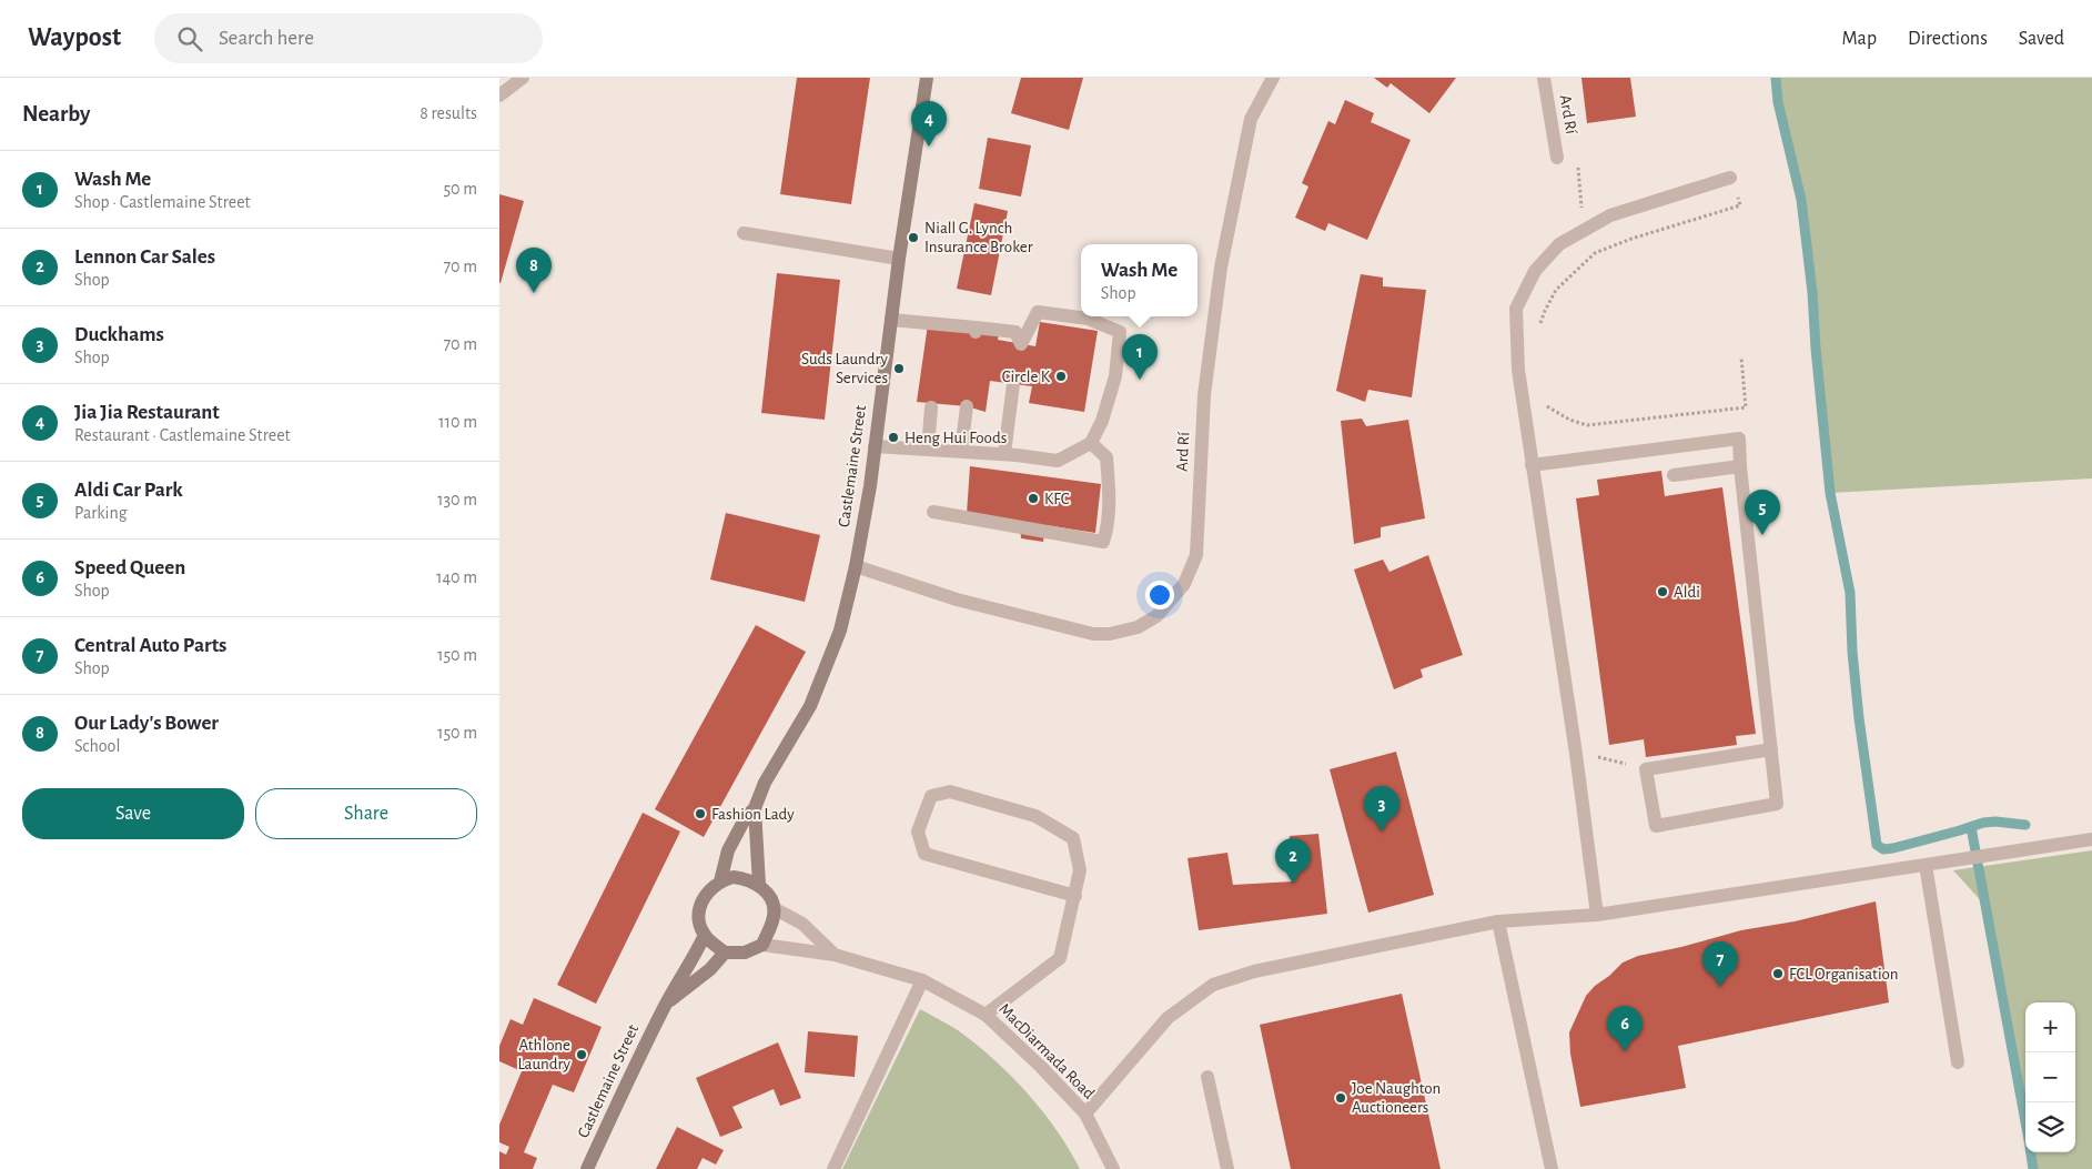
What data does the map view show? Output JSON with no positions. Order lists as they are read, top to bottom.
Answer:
{
  "streets": {
    "main road": ["Castlemaine Street"],
    "street": ["Ard Rí", "MacDiarmada Road"]
  },
  "crossings": [
    ["Ard Rí", "Castlemaine Street"],
    ["Castlemaine Street", "MacDiarmada Road"]
  ],
  "places": [
    "Niall G. Lynch Insurance Broker",
    "Suds Laundry Services",
    "Circle K",
    "Heng Hui Foods",
    "KFC",
    "Aldi",
    "Fashion Lady",
    "FCL Organisation",
    "Athlone Laundry",
    "Joe Naughton Auctioneers"
  ],
  "page": {
    "header": "Waypost",
    "search": "Search here",
    "nav": ["Map", "Directions", "Saved"],
    "heading": ["Nearby", "8 results"],
    "pins": [
      "4",
      "8",
      "1",
      "5",
      "3",
      "2",
      "7",
      "6"
    ],
    "list": [
      {
        "mark": "1",
        "name": "Wash Me",
        "note": "Shop · Castlemaine Street",
        "value": "50 m"
      },
      {
        "mark": "2",
        "name": "Lennon Car Sales",
        "note": "Shop",
        "value": "70 m"
      },
      {
        "mark": "3",
        "name": "Duckhams",
        "note": "Shop",
        "value": "70 m"
      },
      {
        "mark": "4",
        "name": "Jia Jia Restaurant",
        "note": "Restaurant · Castlemaine Street",
        "value": "110 m"
      },
      {
        "mark": "5",
        "name": "Aldi Car Park",
        "note": "Parking",
        "value": "130 m"
      },
      {
        "mark": "6",
        "name": "Speed Queen",
        "note": "Shop",
        "value": "140 m"
      },
      {
        "mark": "7",
        "name": "Central Auto Parts",
        "note": "Shop",
        "value": "150 m"
      },
      {
        "mark": "8",
        "name": "Our Lady's Bower",
        "note": "School",
        "value": "150 m"
      }
    ],
    "popup": ["Wash Me", "Shop"],
    "buttons": ["Save", "Share"],
    "map_buttons": ["+", "−"]
  }
}
